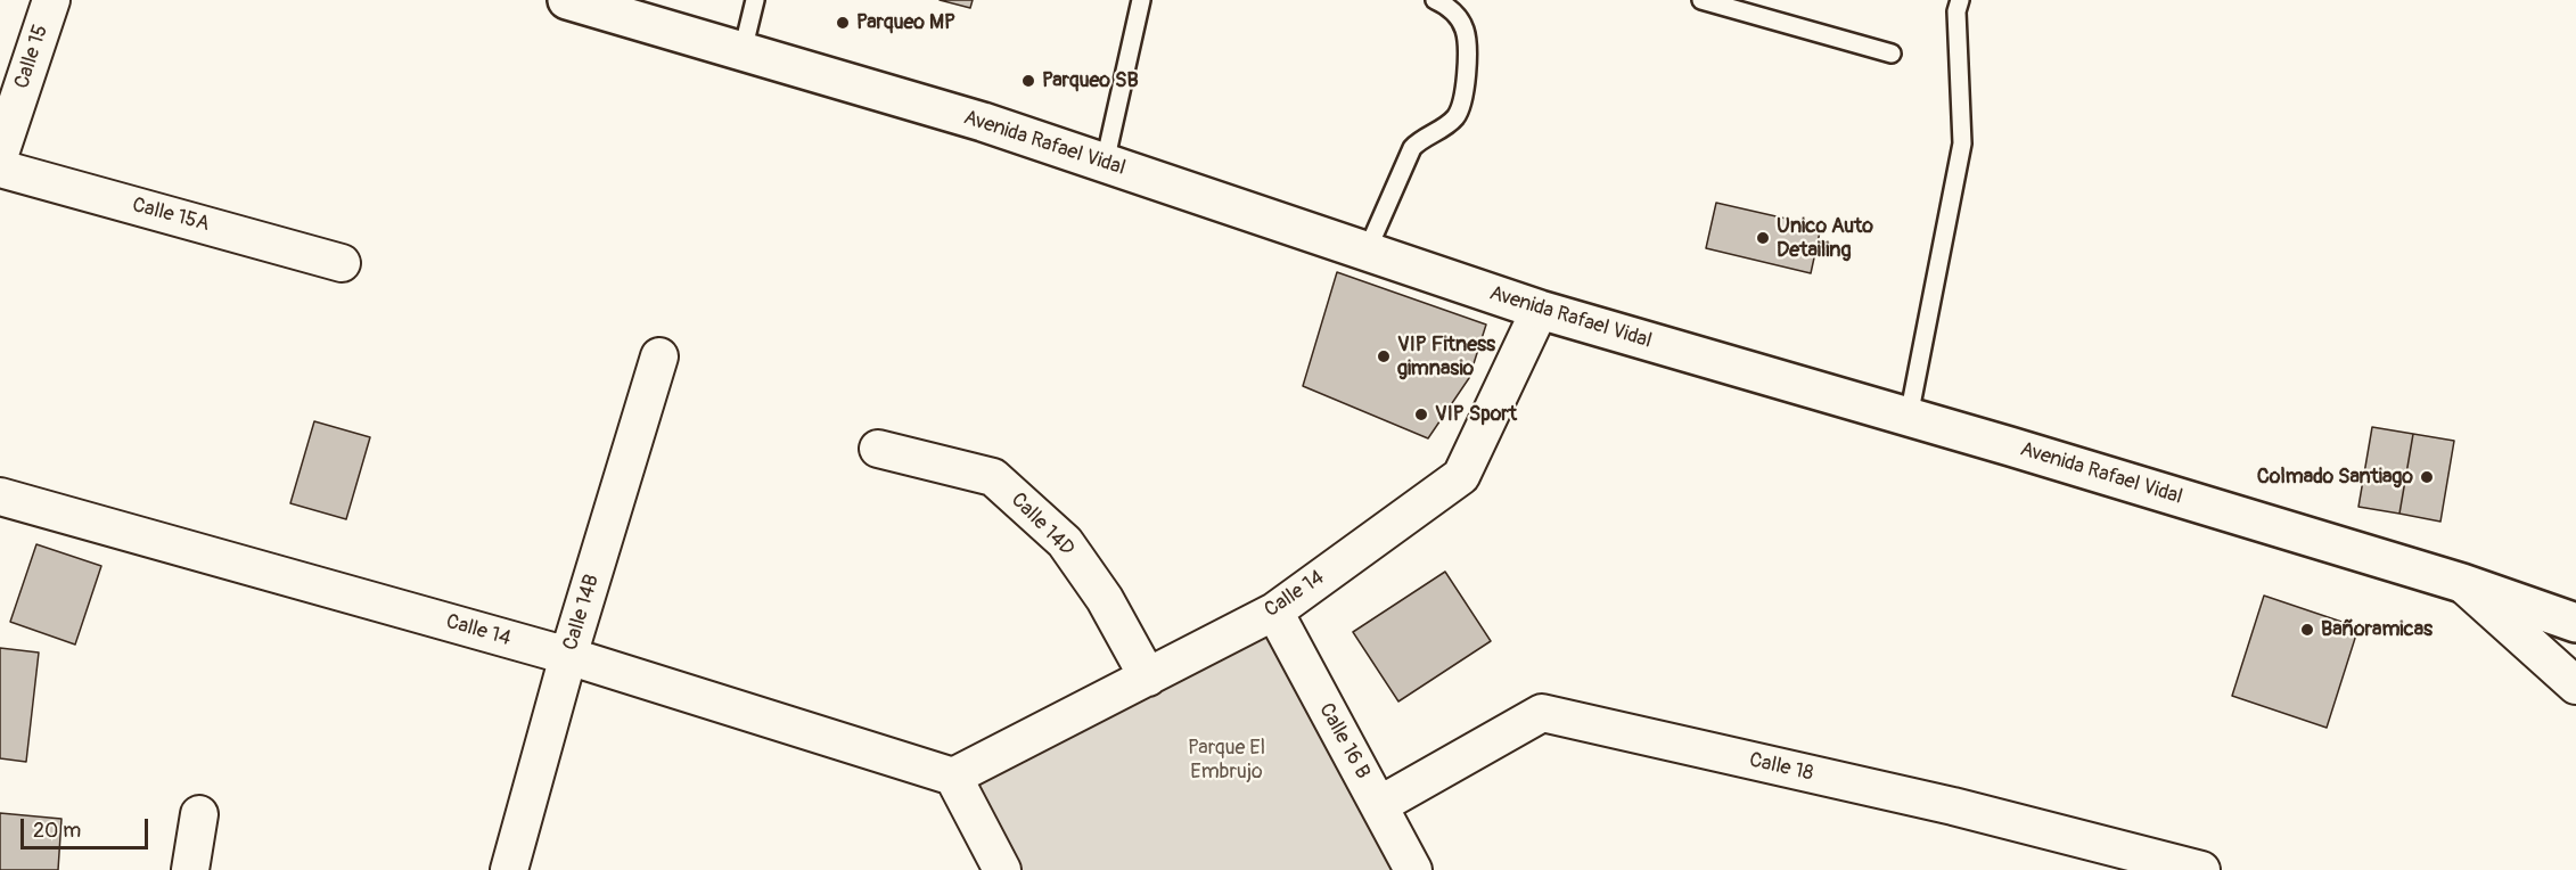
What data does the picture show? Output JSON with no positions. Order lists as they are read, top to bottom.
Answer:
{
  "streets": {
    "main road": ["Avenida Rafael Vidal"],
    "street": [
      "Calle 15",
      "Calle 15A",
      "Calle 14D",
      "Calle 14",
      "Calle 14B",
      "Calle 16 B",
      "Calle 18"
    ]
  },
  "crossings": [
    ["Avenida Rafael Vidal", "Calle 14"],
    ["Calle 14D", "Calle 14"],
    ["Calle 14", "Calle 14B"],
    ["Calle 14", "Calle 16 B"],
    ["Calle 16 B", "Calle 18"]
  ],
  "parks": ["Parque El Embrujo"],
  "places": [
    "Parqueo MP",
    "Parqueo SB",
    "Unico Auto Detailing",
    "VIP Fitness gimnasio",
    "VIP Sport",
    "Colmado Santiago",
    "Bañoramicas"
  ],
  "scale_bar": "20 m"
}
